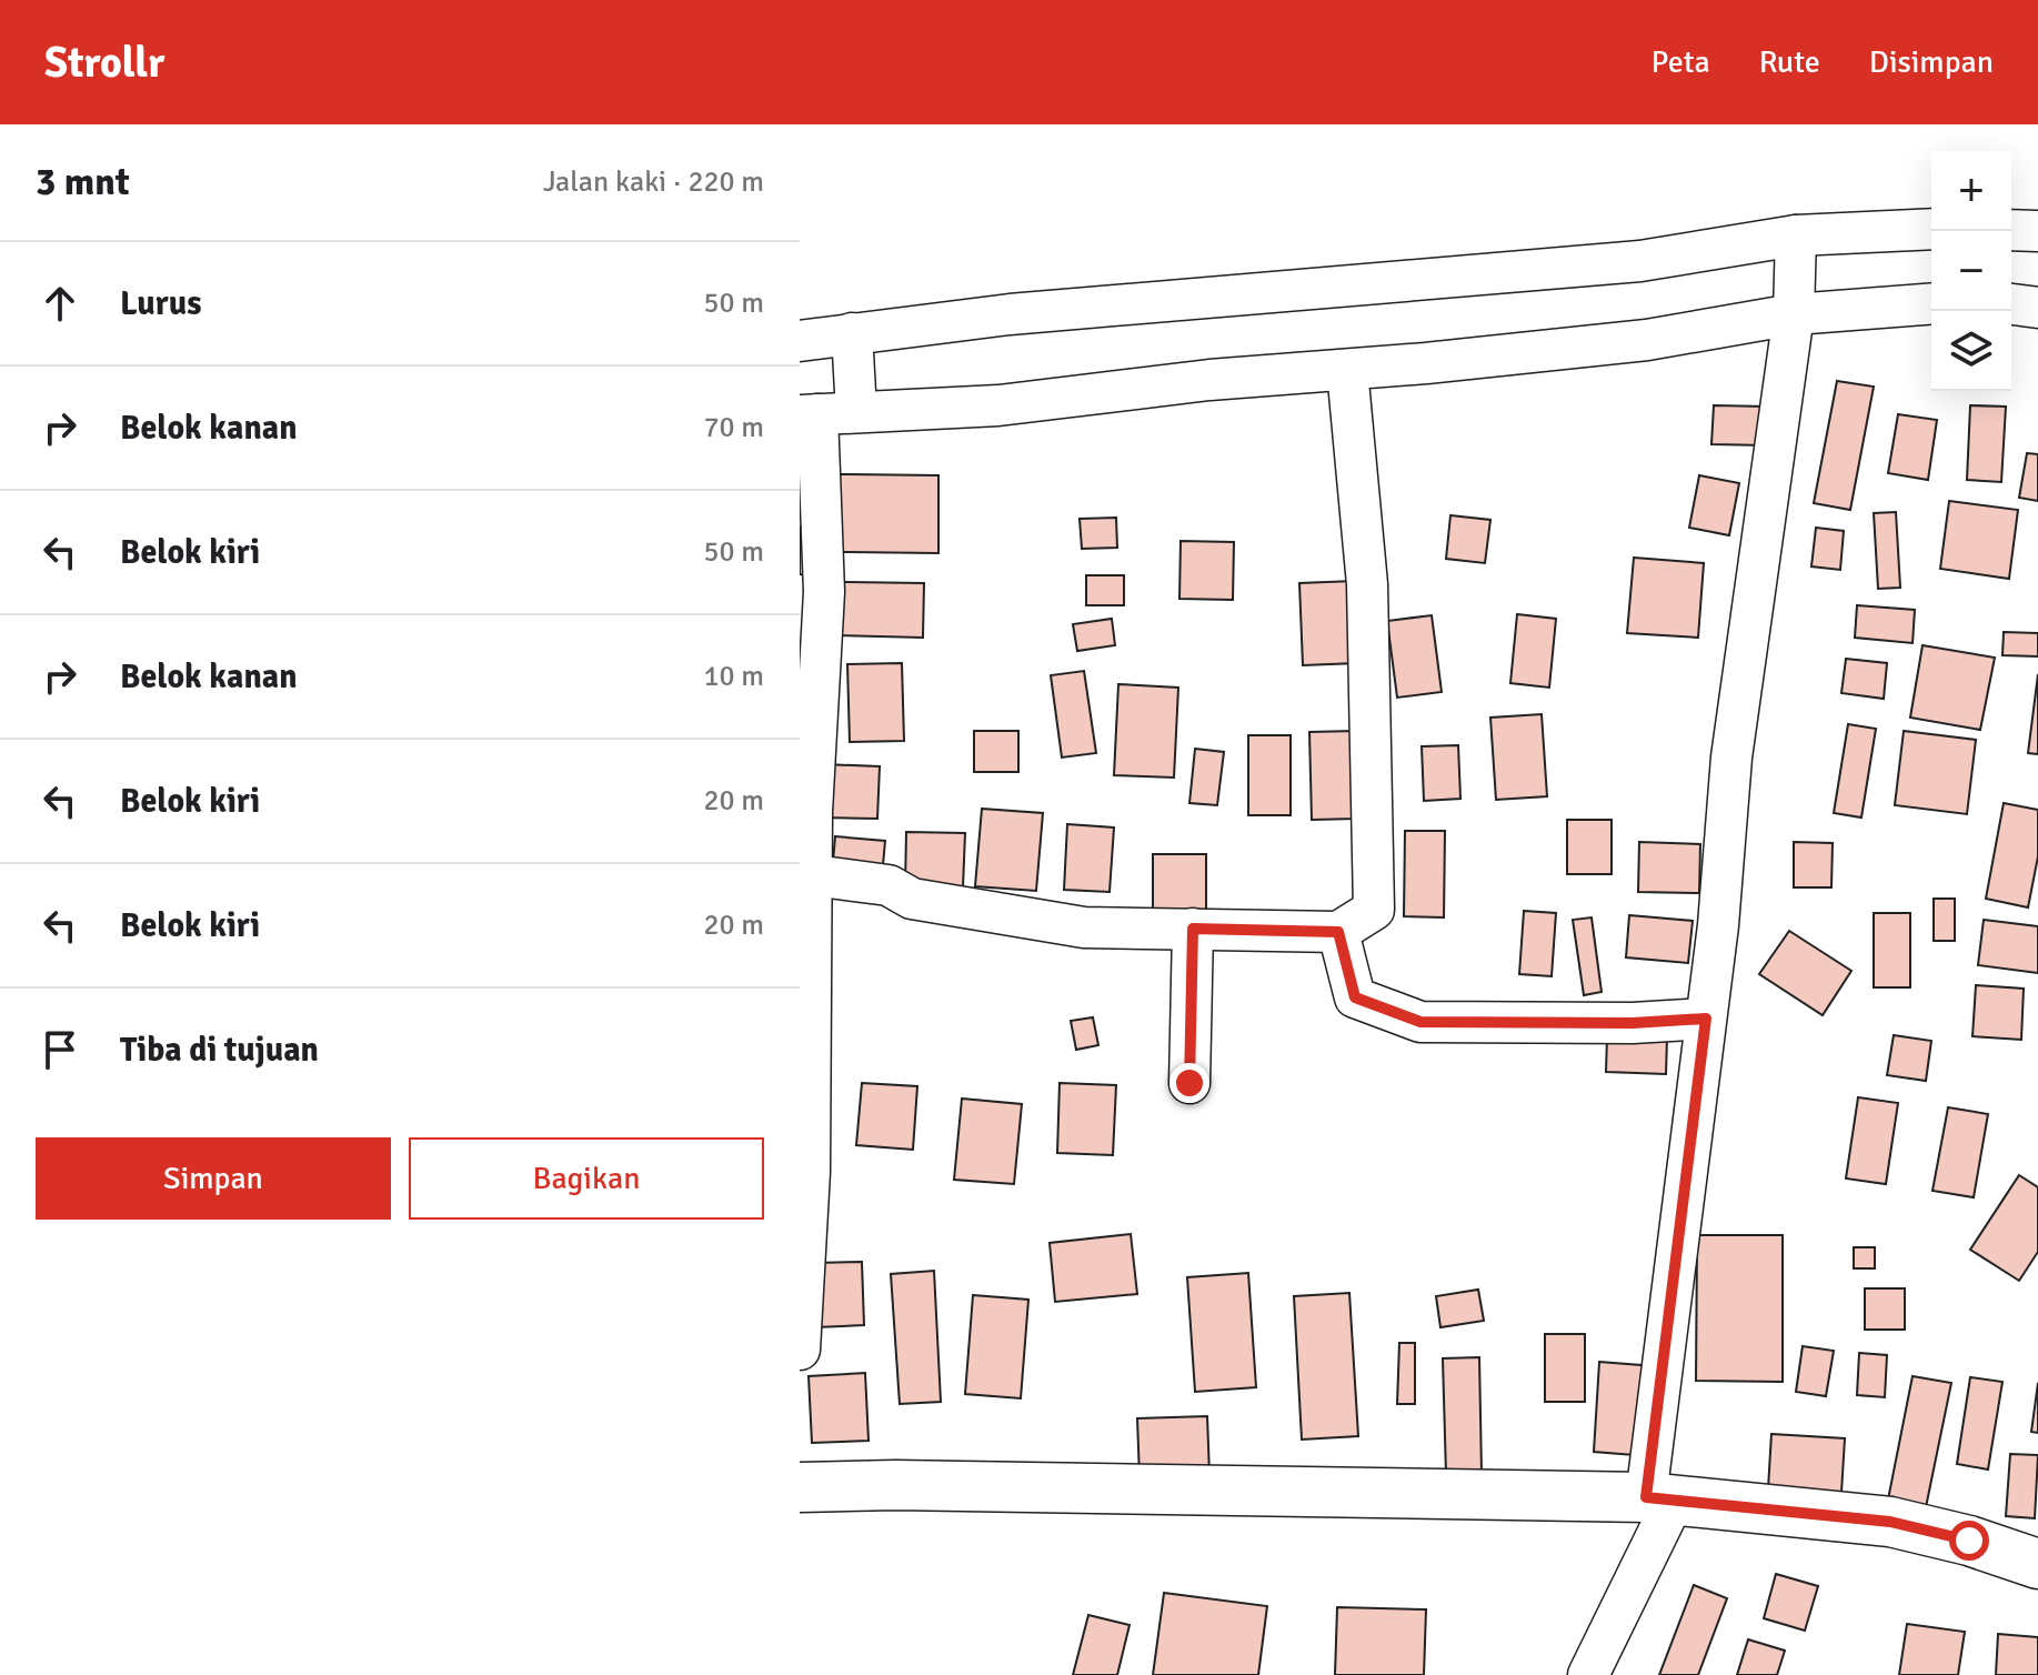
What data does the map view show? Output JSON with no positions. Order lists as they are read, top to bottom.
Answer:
{
  "page": {
    "header": "Strollr",
    "nav": ["Peta", "Rute", "Disimpan"],
    "heading": ["3 mnt", "Jalan kaki · 220 m"],
    "map_buttons": ["+", "−"],
    "list": [
      ["Lurus", "50 m"],
      ["Belok kanan", "70 m"],
      ["Belok kiri", "50 m"],
      ["Belok kanan", "10 m"],
      ["Belok kiri", "20 m"],
      ["Belok kiri", "20 m"],
      "Tiba di tujuan"
    ],
    "buttons": ["Simpan", "Bagikan"]
  }
}
